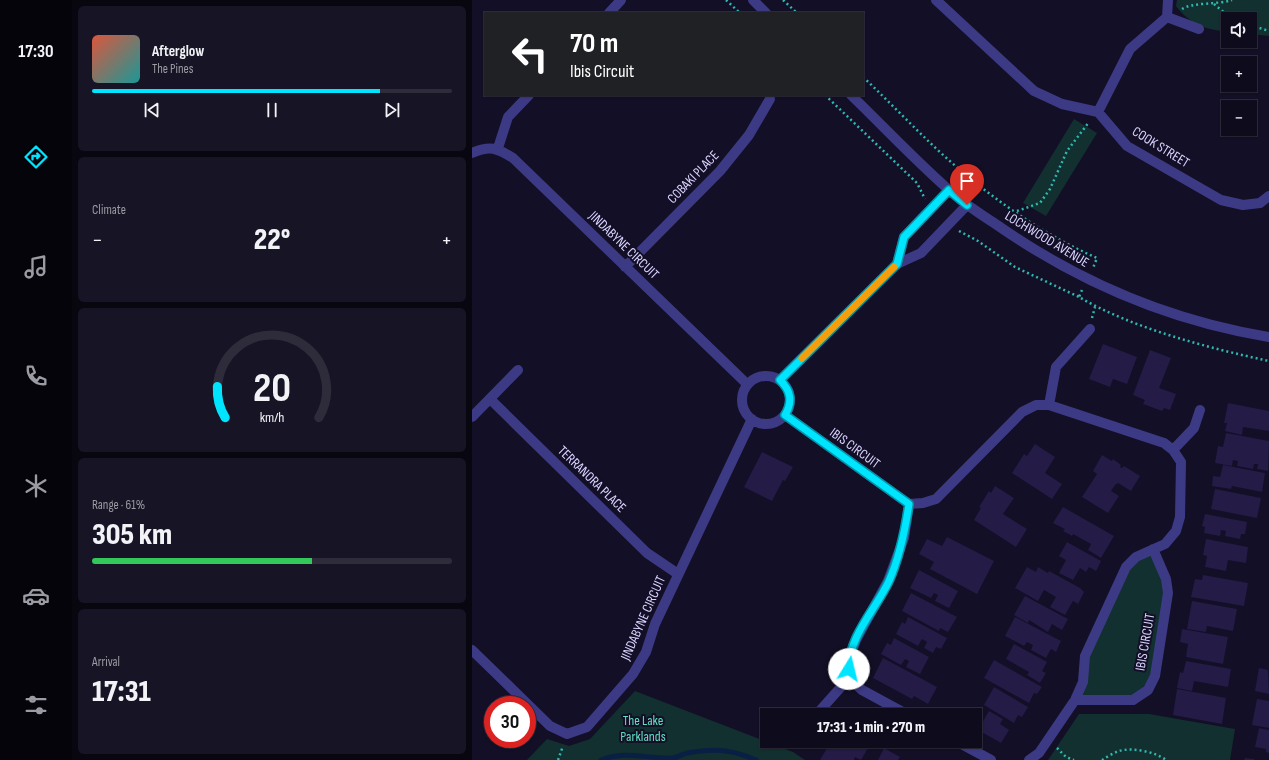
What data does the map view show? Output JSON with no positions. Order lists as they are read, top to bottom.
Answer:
{
  "streets": {
    "street": [
      "COOK STREET",
      "COBAKI PLACE",
      "LOCHWOOD AVENUE",
      "JINDABYNE CIRCUIT",
      "IBIS CIRCUIT",
      "TERRANORA PLACE"
    ]
  },
  "crossings": [
    ["COBAKI PLACE", "JINDABYNE CIRCUIT"],
    ["JINDABYNE CIRCUIT", "IBIS CIRCUIT"],
    ["JINDABYNE CIRCUIT", "TERRANORA PLACE"]
  ],
  "parks": ["The Lake Parklands"],
  "page": {
    "tabs": "17:30",
    "map_buttons": ["+", "−"],
    "turn": ["70 m", "Ibis Circuit"],
    "song": ["Afterglow", "The Pines"],
    "tile": [
      "Climate",
      ["Range · 61%", "305 km"],
      ["Arrival", "17:31"]
    ],
    "heat": ["−", "22°", "+"],
    "limit": "30",
    "trip": "17:31 · 1 min · 270 m",
    "gauge": ["20", "km/h"]
  }
}
